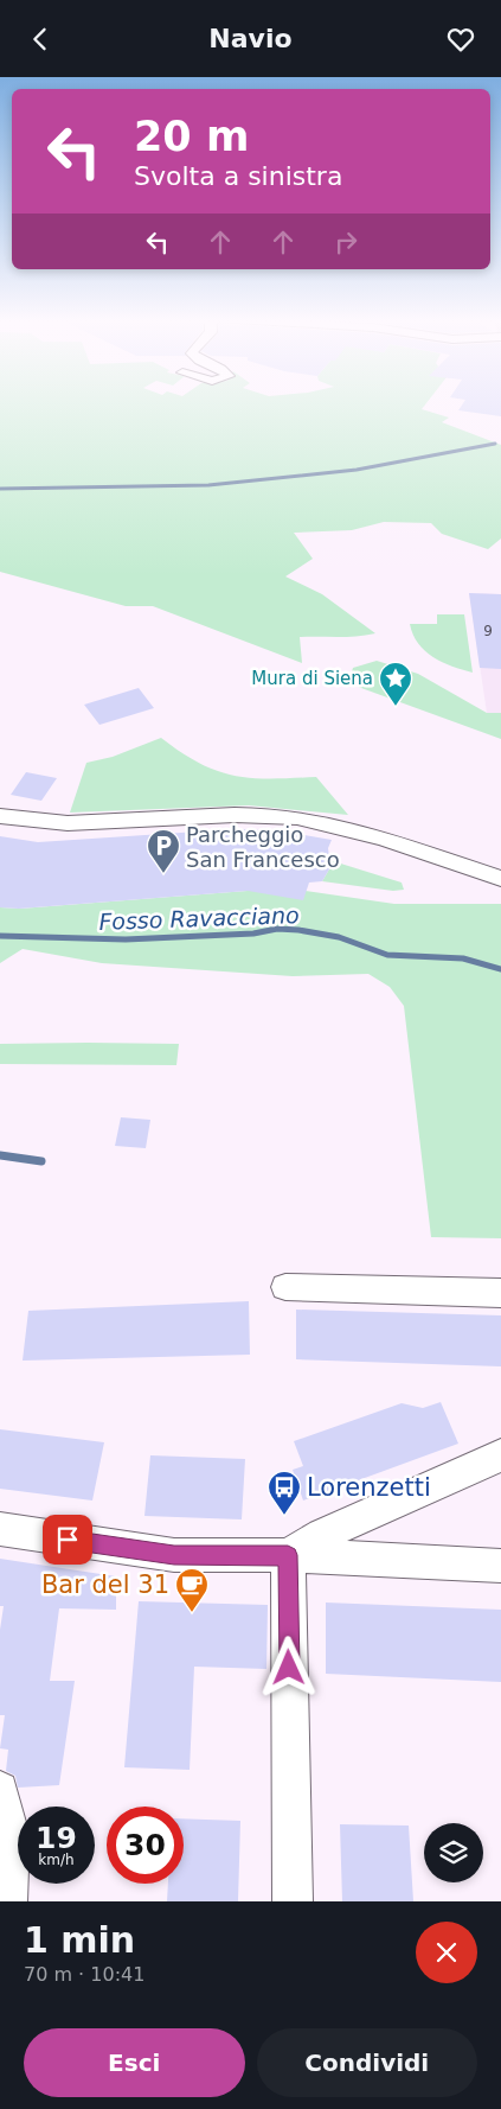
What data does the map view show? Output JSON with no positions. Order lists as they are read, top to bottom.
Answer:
{
  "water": ["Fosso Ravacciano"],
  "places": {
    "place": ["Mura di Siena"],
    "parking": ["Parcheggio San Francesco"],
    "bus stop": ["Lorenzetti"],
    "cafe": ["Bar del 31"]
  },
  "house_numbers": ["9"],
  "page": {
    "header": "Navio",
    "turn": ["20 m", "Svolta a sinistra"],
    "speed": "19 km/h",
    "limit": "30",
    "heading": ["1 min", "70 m · 10:41"],
    "buttons": ["Esci", "Condividi"]
  }
}
